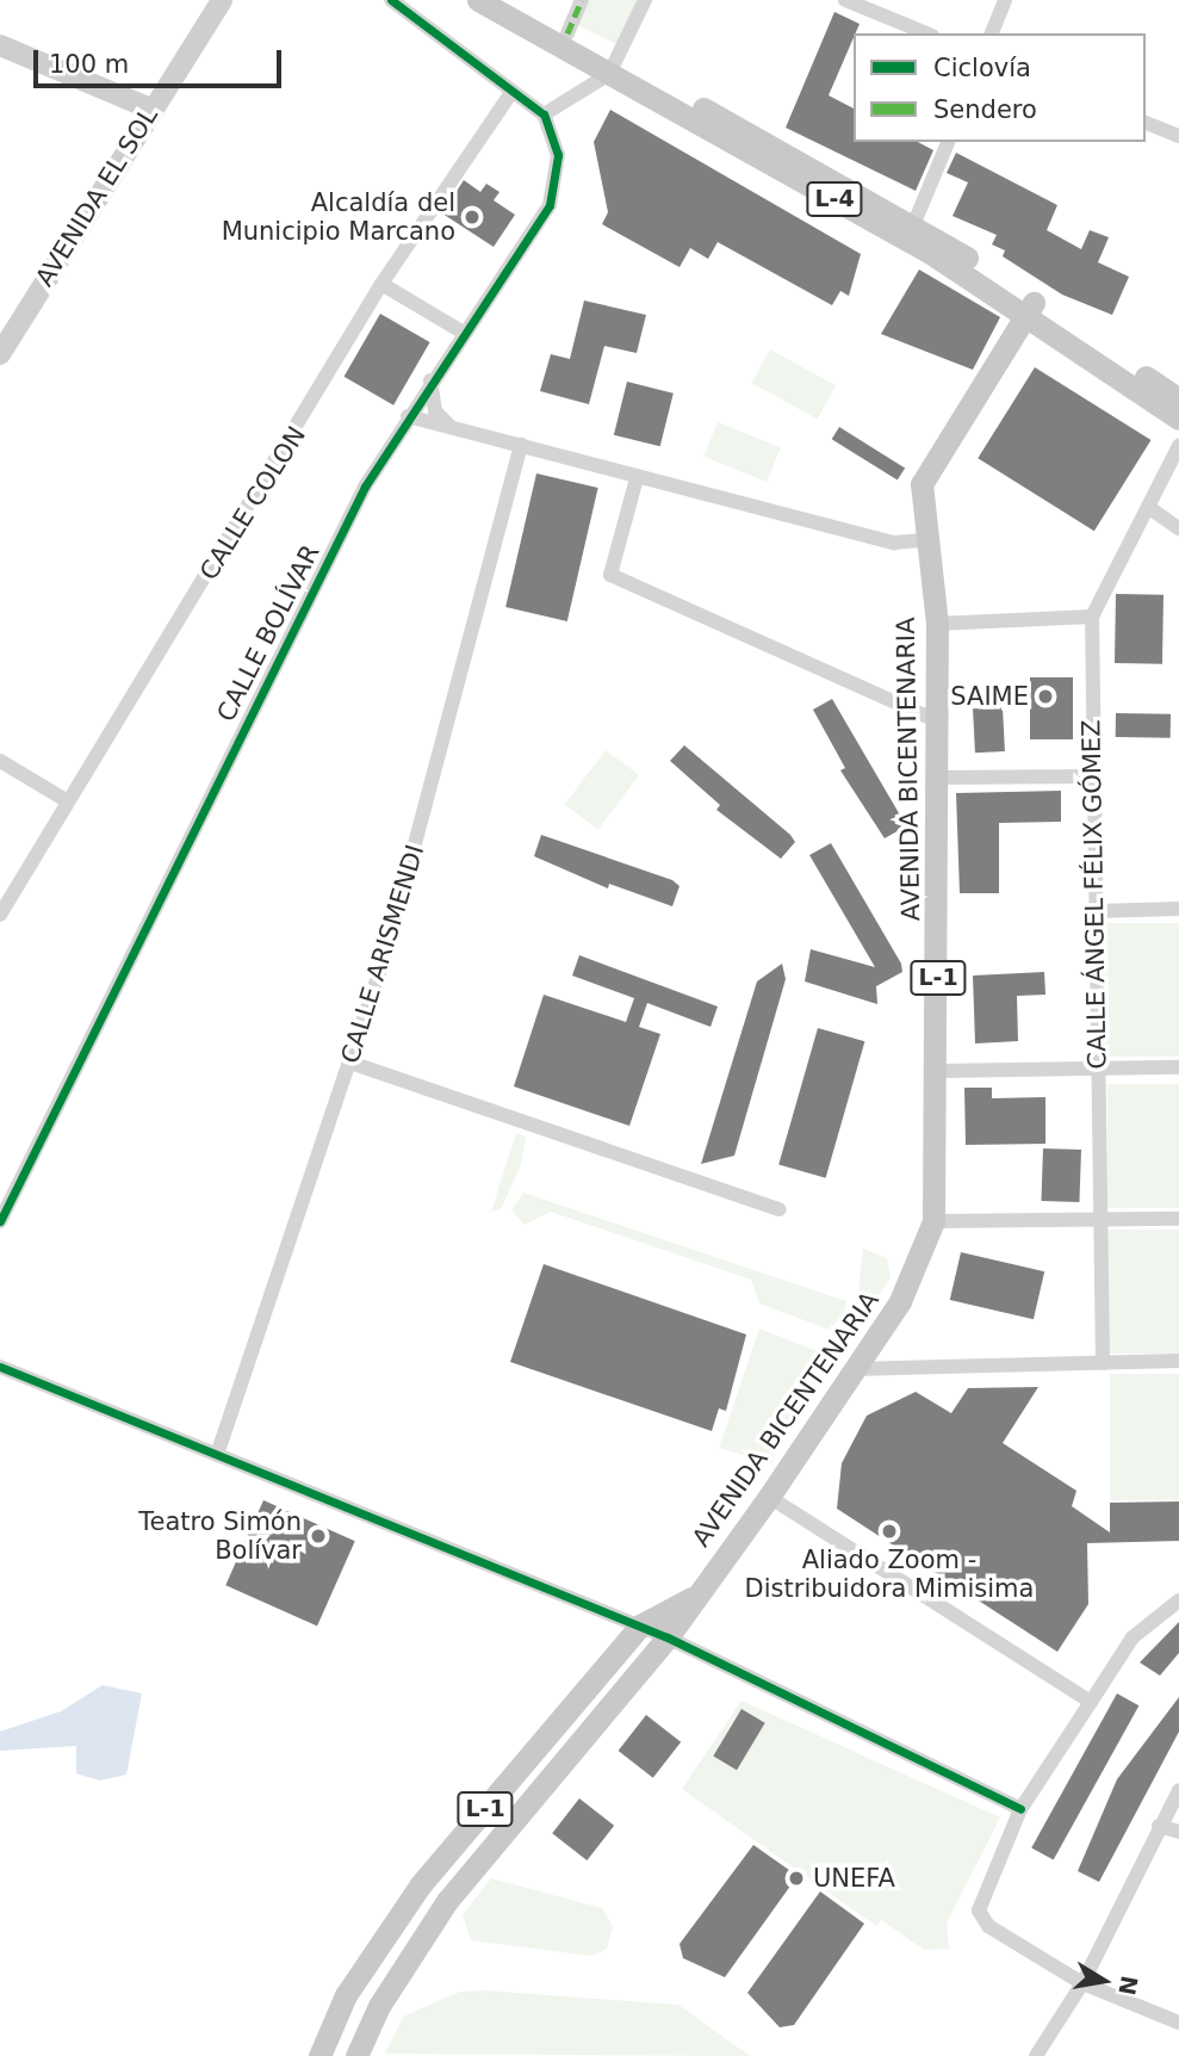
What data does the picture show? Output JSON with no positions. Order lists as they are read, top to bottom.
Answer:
{
  "streets": {
    "main road": ["L-4", "AVENIDA BICENTENARIA", "L-1"],
    "street": [
      "AVENIDA EL SOL",
      "CALLE COLON",
      "CALLE BOLÍVAR",
      "CALLE ÁNGEL FÉLIX GÓMEZ",
      "CALLE ARISMENDI"
    ]
  },
  "crossings": [
    ["L-4", "AVENIDA BICENTENARIA"]
  ],
  "places": [
    "Alcaldía del Municipio Marcano",
    "SAIME",
    "Aliado Zoom - Distribuidora Mimisima",
    "Teatro Simón Bolívar",
    "UNEFA"
  ],
  "legend": ["Ciclovía", "Sendero"],
  "scale_bar": "100 m",
  "north": "right"
}
